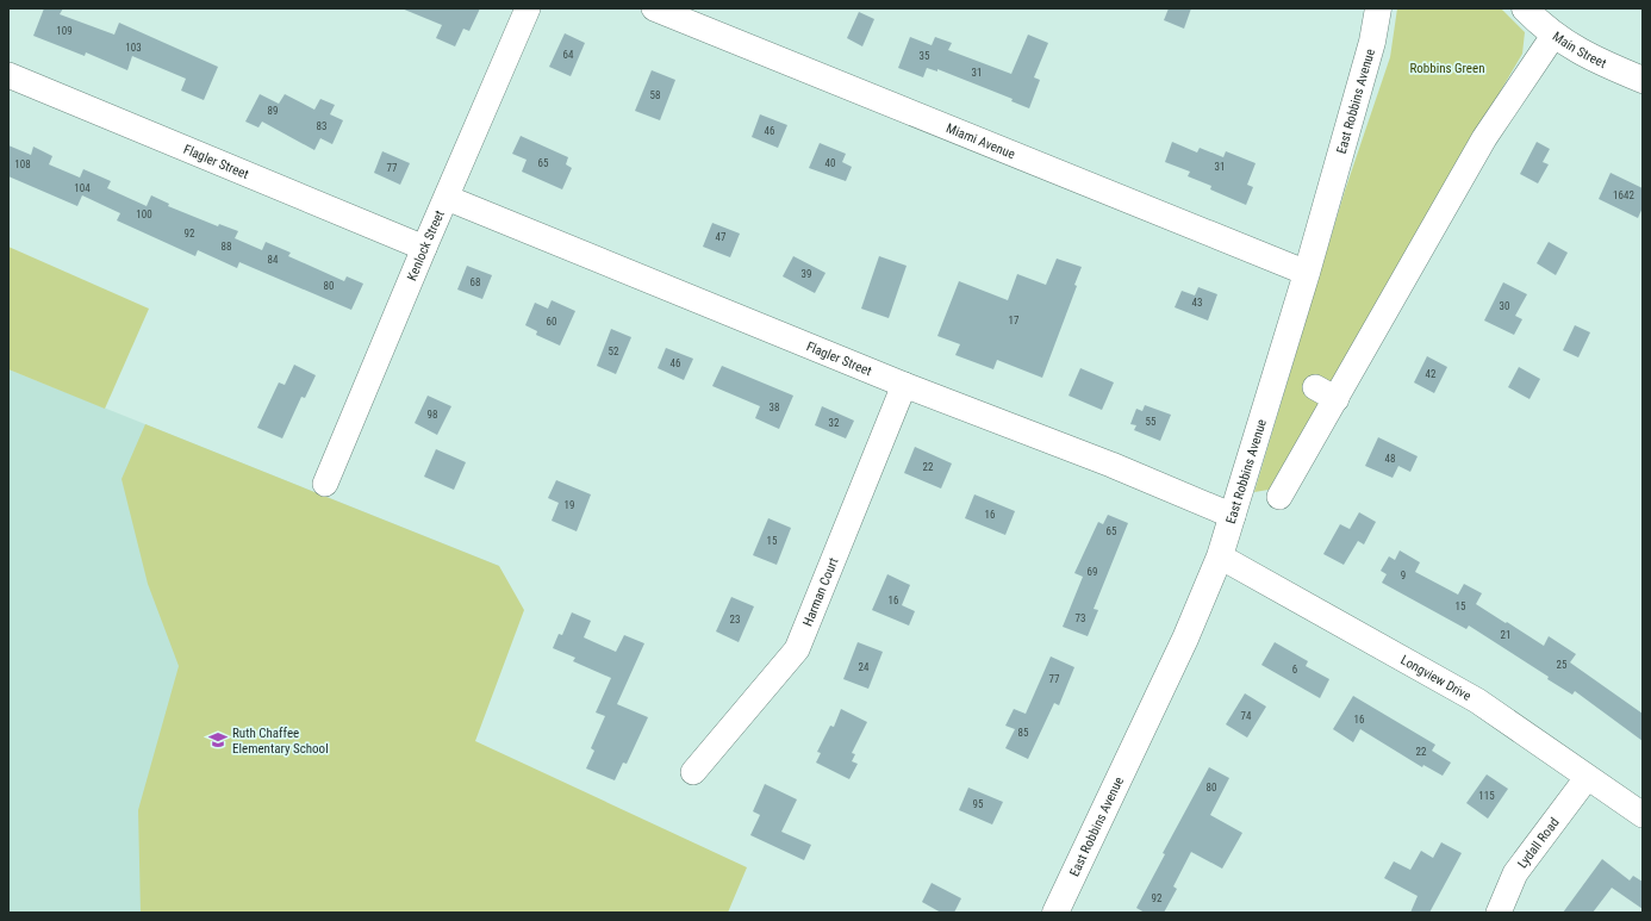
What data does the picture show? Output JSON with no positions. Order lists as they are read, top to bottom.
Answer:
{
  "streets": {
    "main road": ["Main Street", "East Robbins Avenue"],
    "street": [
      "Miami Avenue",
      "Flagler Street",
      "Kenlock Street",
      "Harman Court",
      "Longview Drive",
      "Lydall Road"
    ]
  },
  "crossings": [
    ["East Robbins Avenue", "Miami Avenue"],
    ["East Robbins Avenue", "Flagler Street"],
    ["East Robbins Avenue", "Longview Drive"],
    ["Flagler Street", "Kenlock Street"],
    ["Flagler Street", "Harman Court"],
    ["Longview Drive", "Lydall Road"]
  ],
  "parks": ["Robbins Green"],
  "places": {
    "school or university": ["Ruth Chaffee Elementary School"]
  },
  "house_numbers": [
    "109",
    "103",
    "64",
    "35",
    "31",
    "58",
    "89",
    "83",
    "46",
    "65",
    "40",
    "108",
    "31",
    "77",
    "104",
    "1642",
    "100",
    "92",
    "47",
    "88",
    "84",
    "39",
    "68",
    "80",
    "43",
    "30",
    "17",
    "60",
    "52",
    "46",
    "42",
    "38",
    "98",
    "55",
    "32",
    "48",
    "22",
    "19",
    "16",
    "65",
    "15",
    "69",
    "9",
    "16",
    "15",
    "73",
    "23",
    "21",
    "25",
    "24",
    "6",
    "77",
    "74",
    "16",
    "85",
    "22",
    "80",
    "115",
    "95",
    "92"
  ]
}
